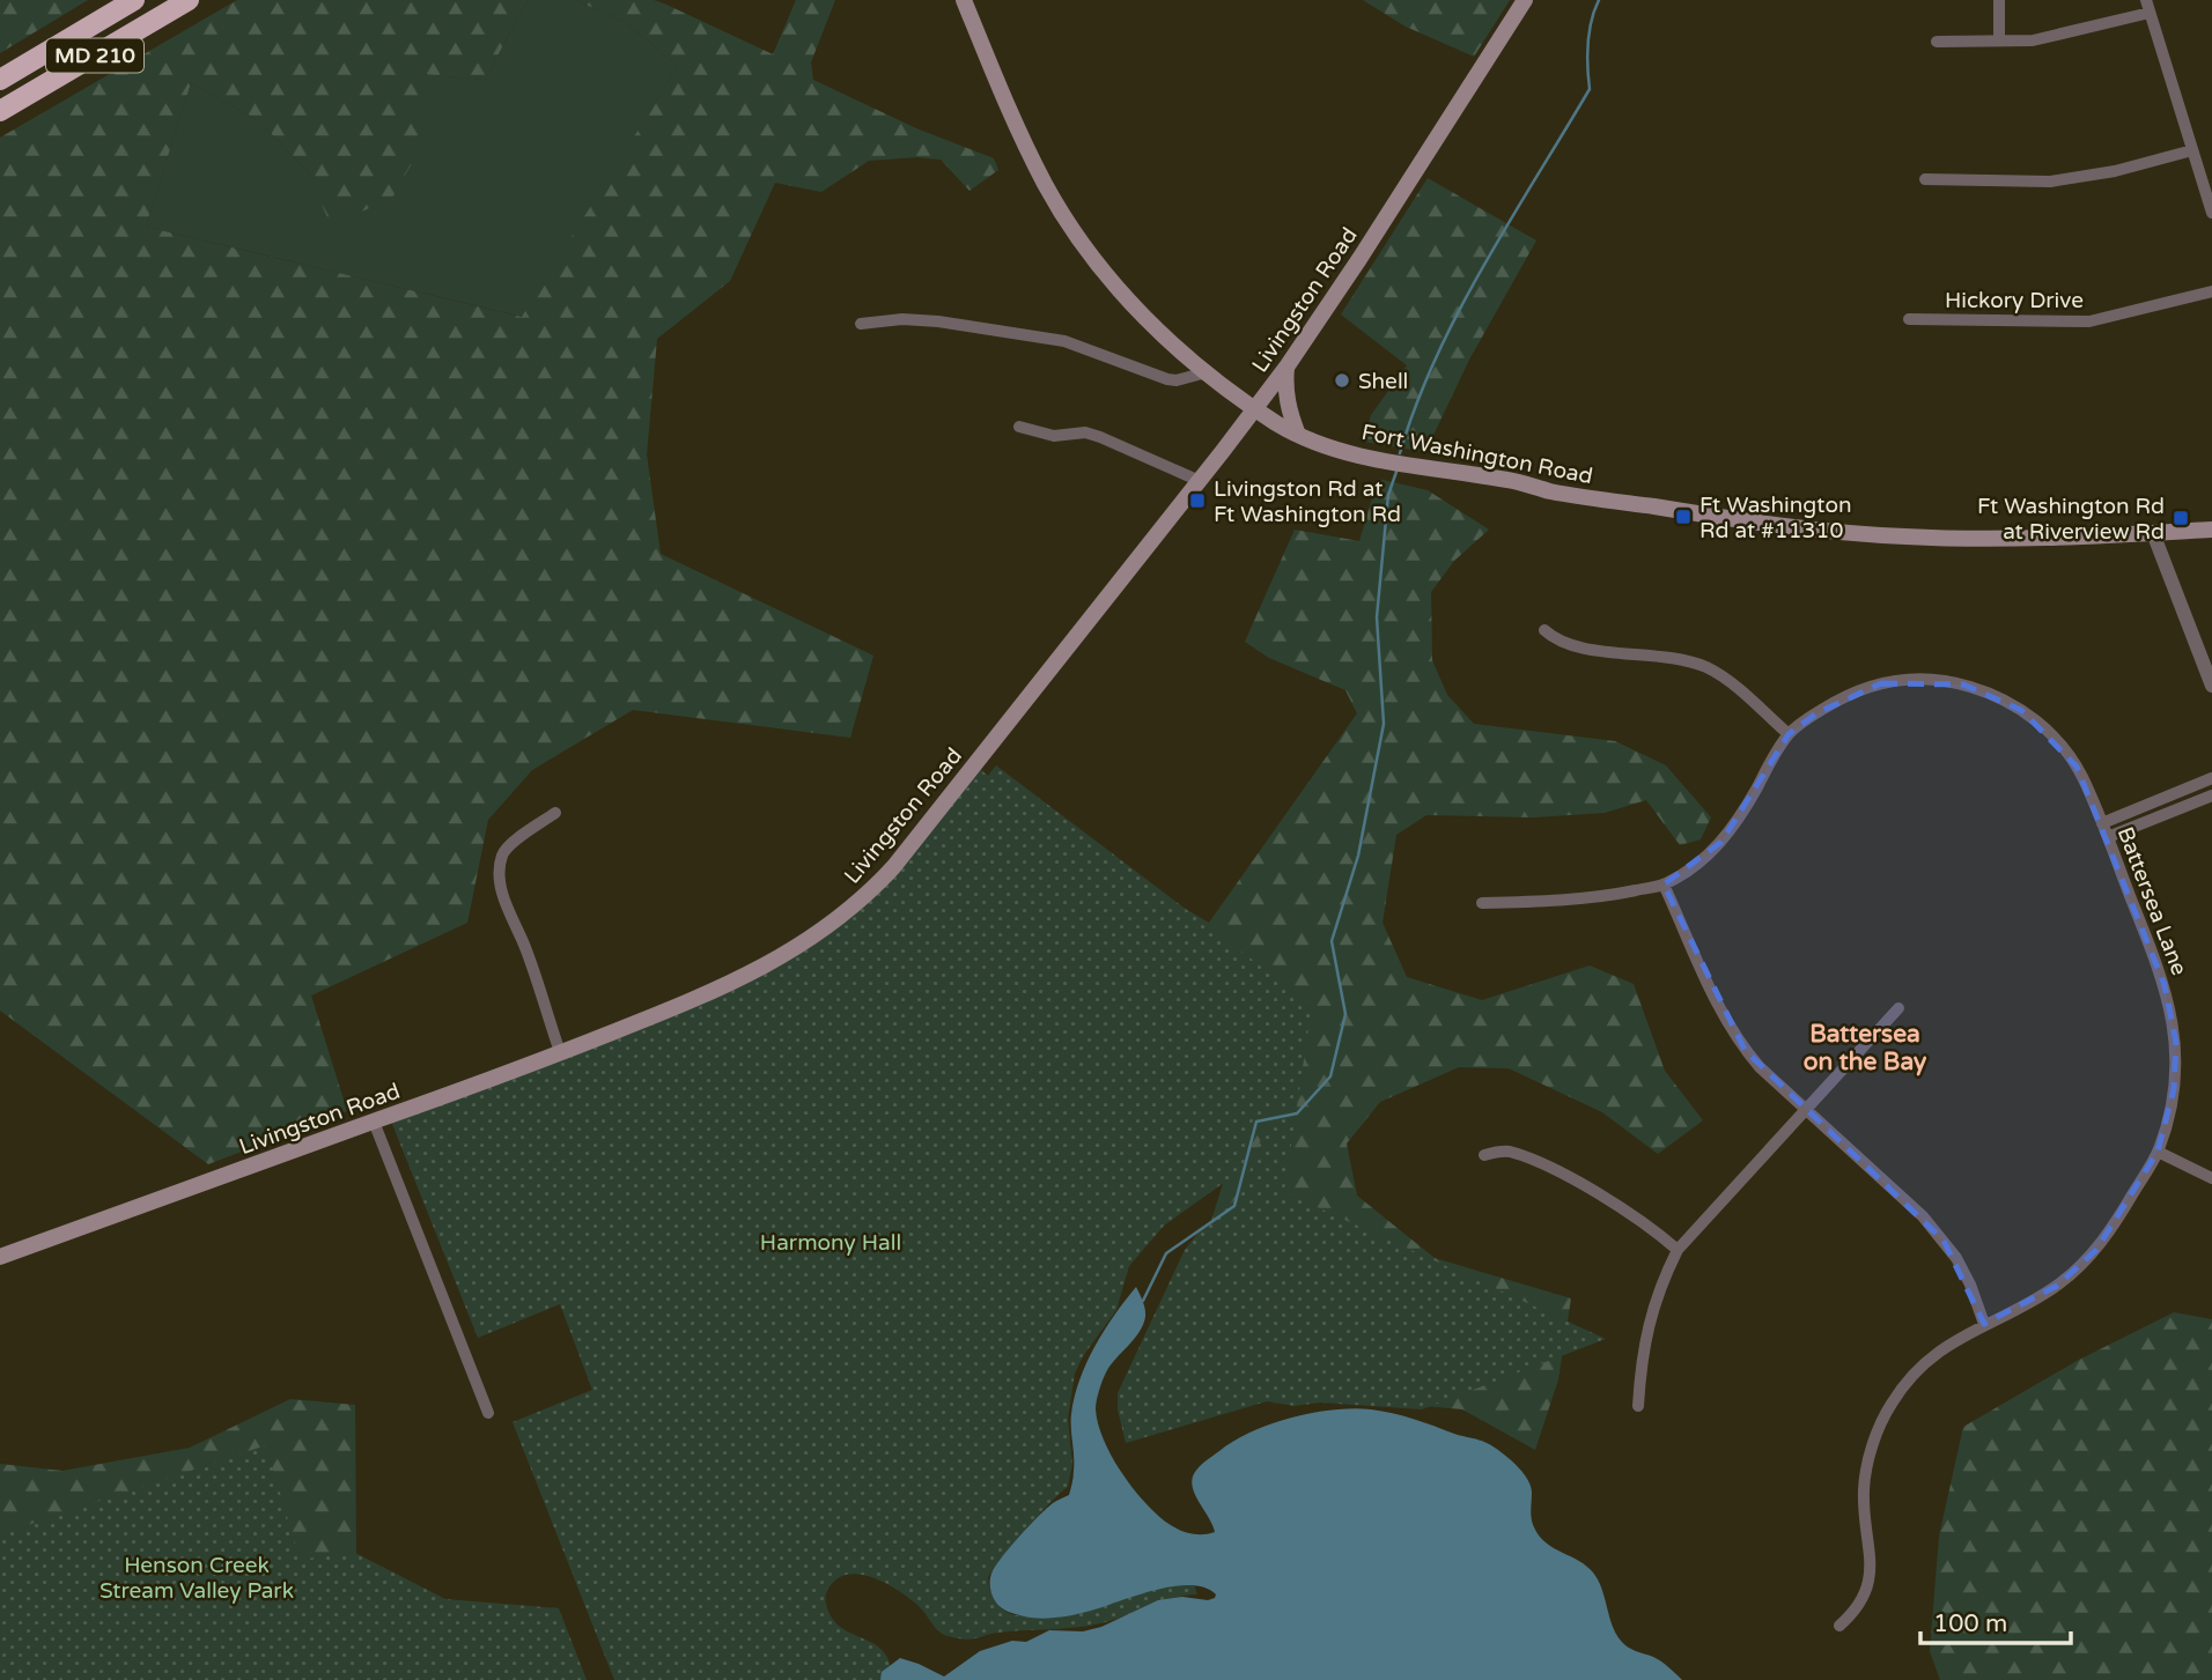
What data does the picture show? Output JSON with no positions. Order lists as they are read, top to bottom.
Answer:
{
  "streets": {
    "highway": ["MD 210"],
    "main road": ["Livingston Road", "Fort Washington Road"],
    "street": ["Hickory Drive", "Battersea Lane"]
  },
  "crossings": [
    ["Livingston Road", "Fort Washington Road"]
  ],
  "districts": ["Battersea on the Bay"],
  "parks": ["Harmony Hall", "Henson Creek Stream Valley Park"],
  "places": {
    "other": ["Shell"],
    "transit": ["Livingston Rd at Ft Washington Rd", "Ft Washington Rd at #11310", "Ft Washington Rd at Riverview Rd"]
  },
  "scale_bar": "100 m"
}
